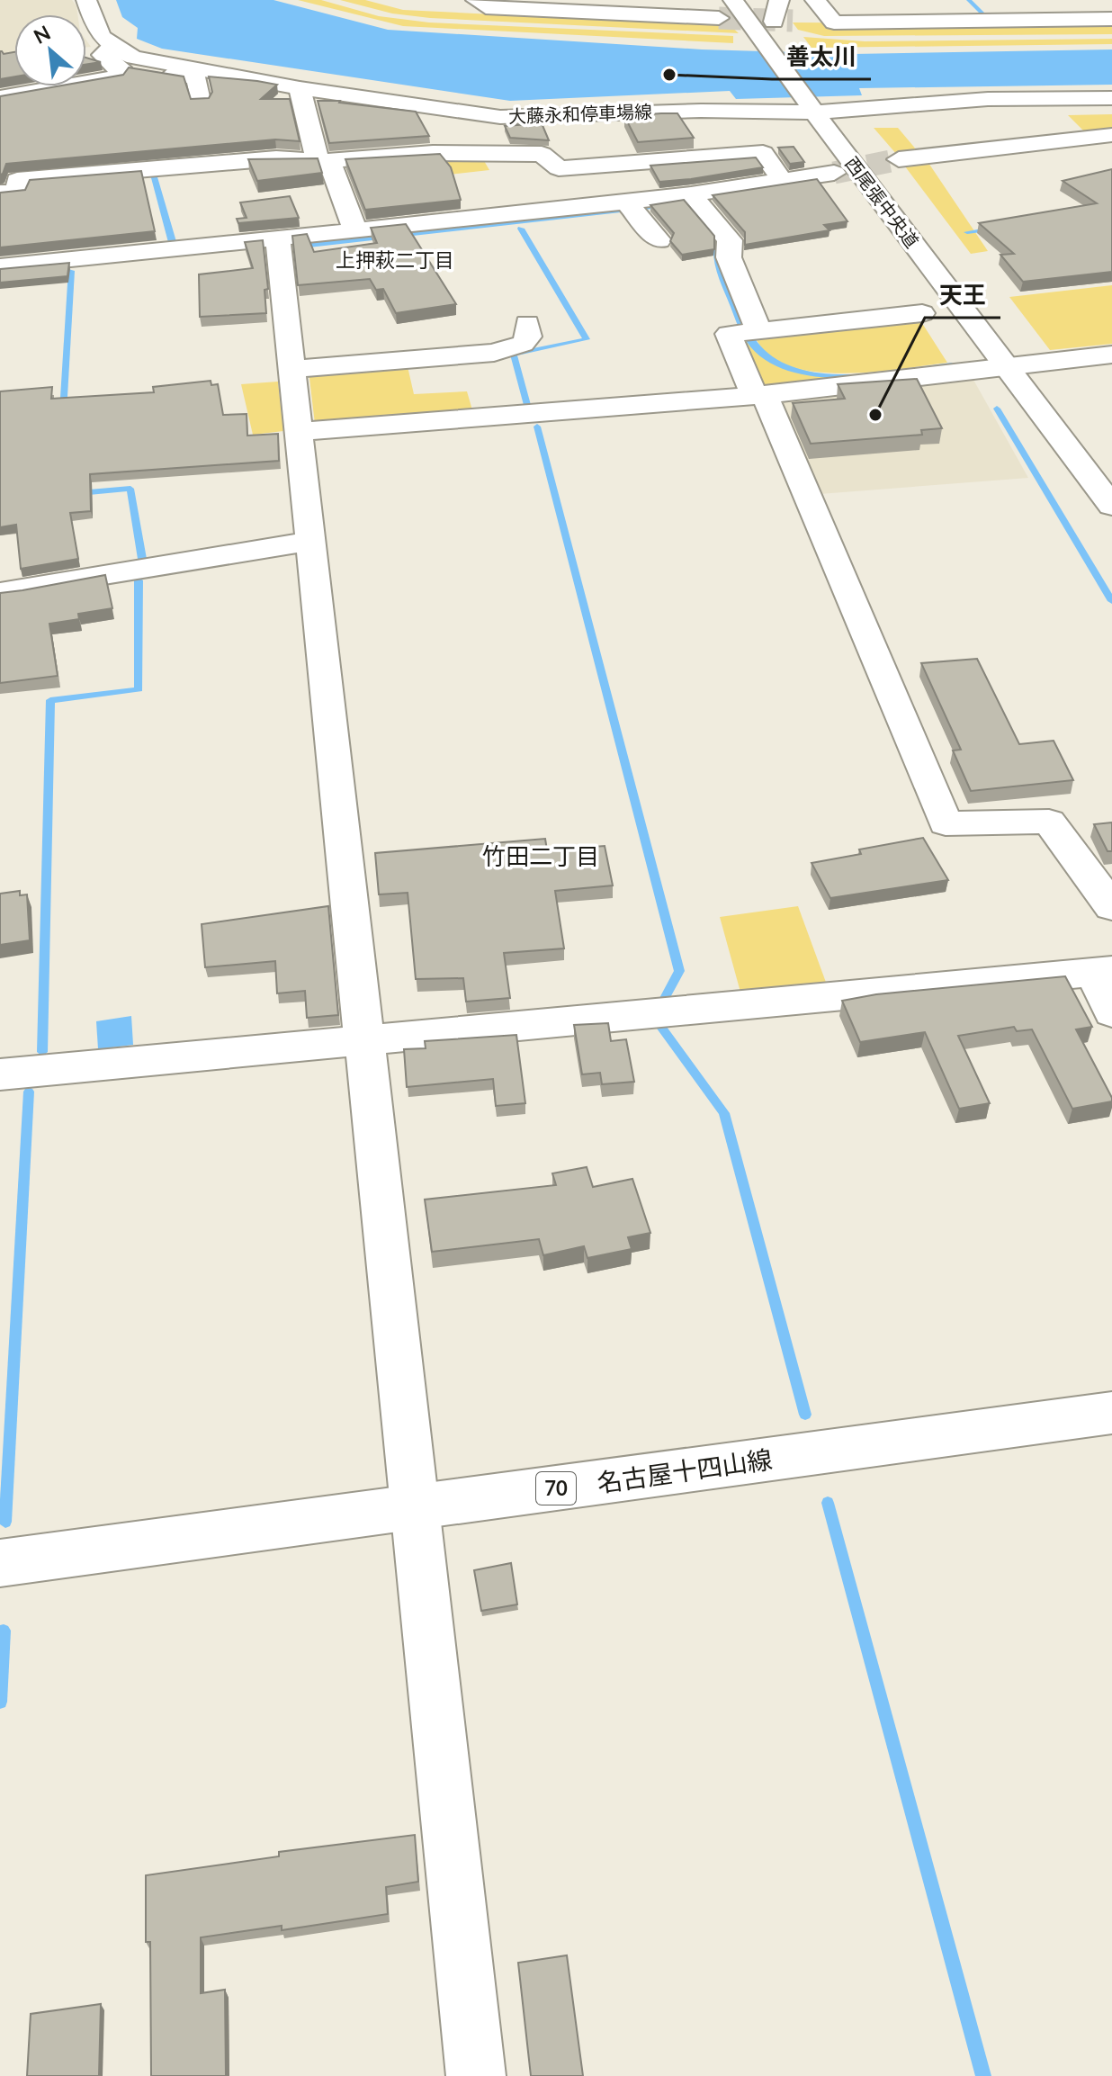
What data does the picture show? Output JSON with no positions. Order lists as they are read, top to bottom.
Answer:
{
  "streets": {
    "street": [
      "大藤永和停車場線",
      "西尾張中央道",
      "名古屋十四山線",
      "70"
    ]
  },
  "crossings": [
    ["大藤永和停車場線", "西尾張中央道"]
  ],
  "districts": ["上押萩二丁目", "竹田二丁目"],
  "places": ["善太川", "天王"],
  "north": "top left"
}
